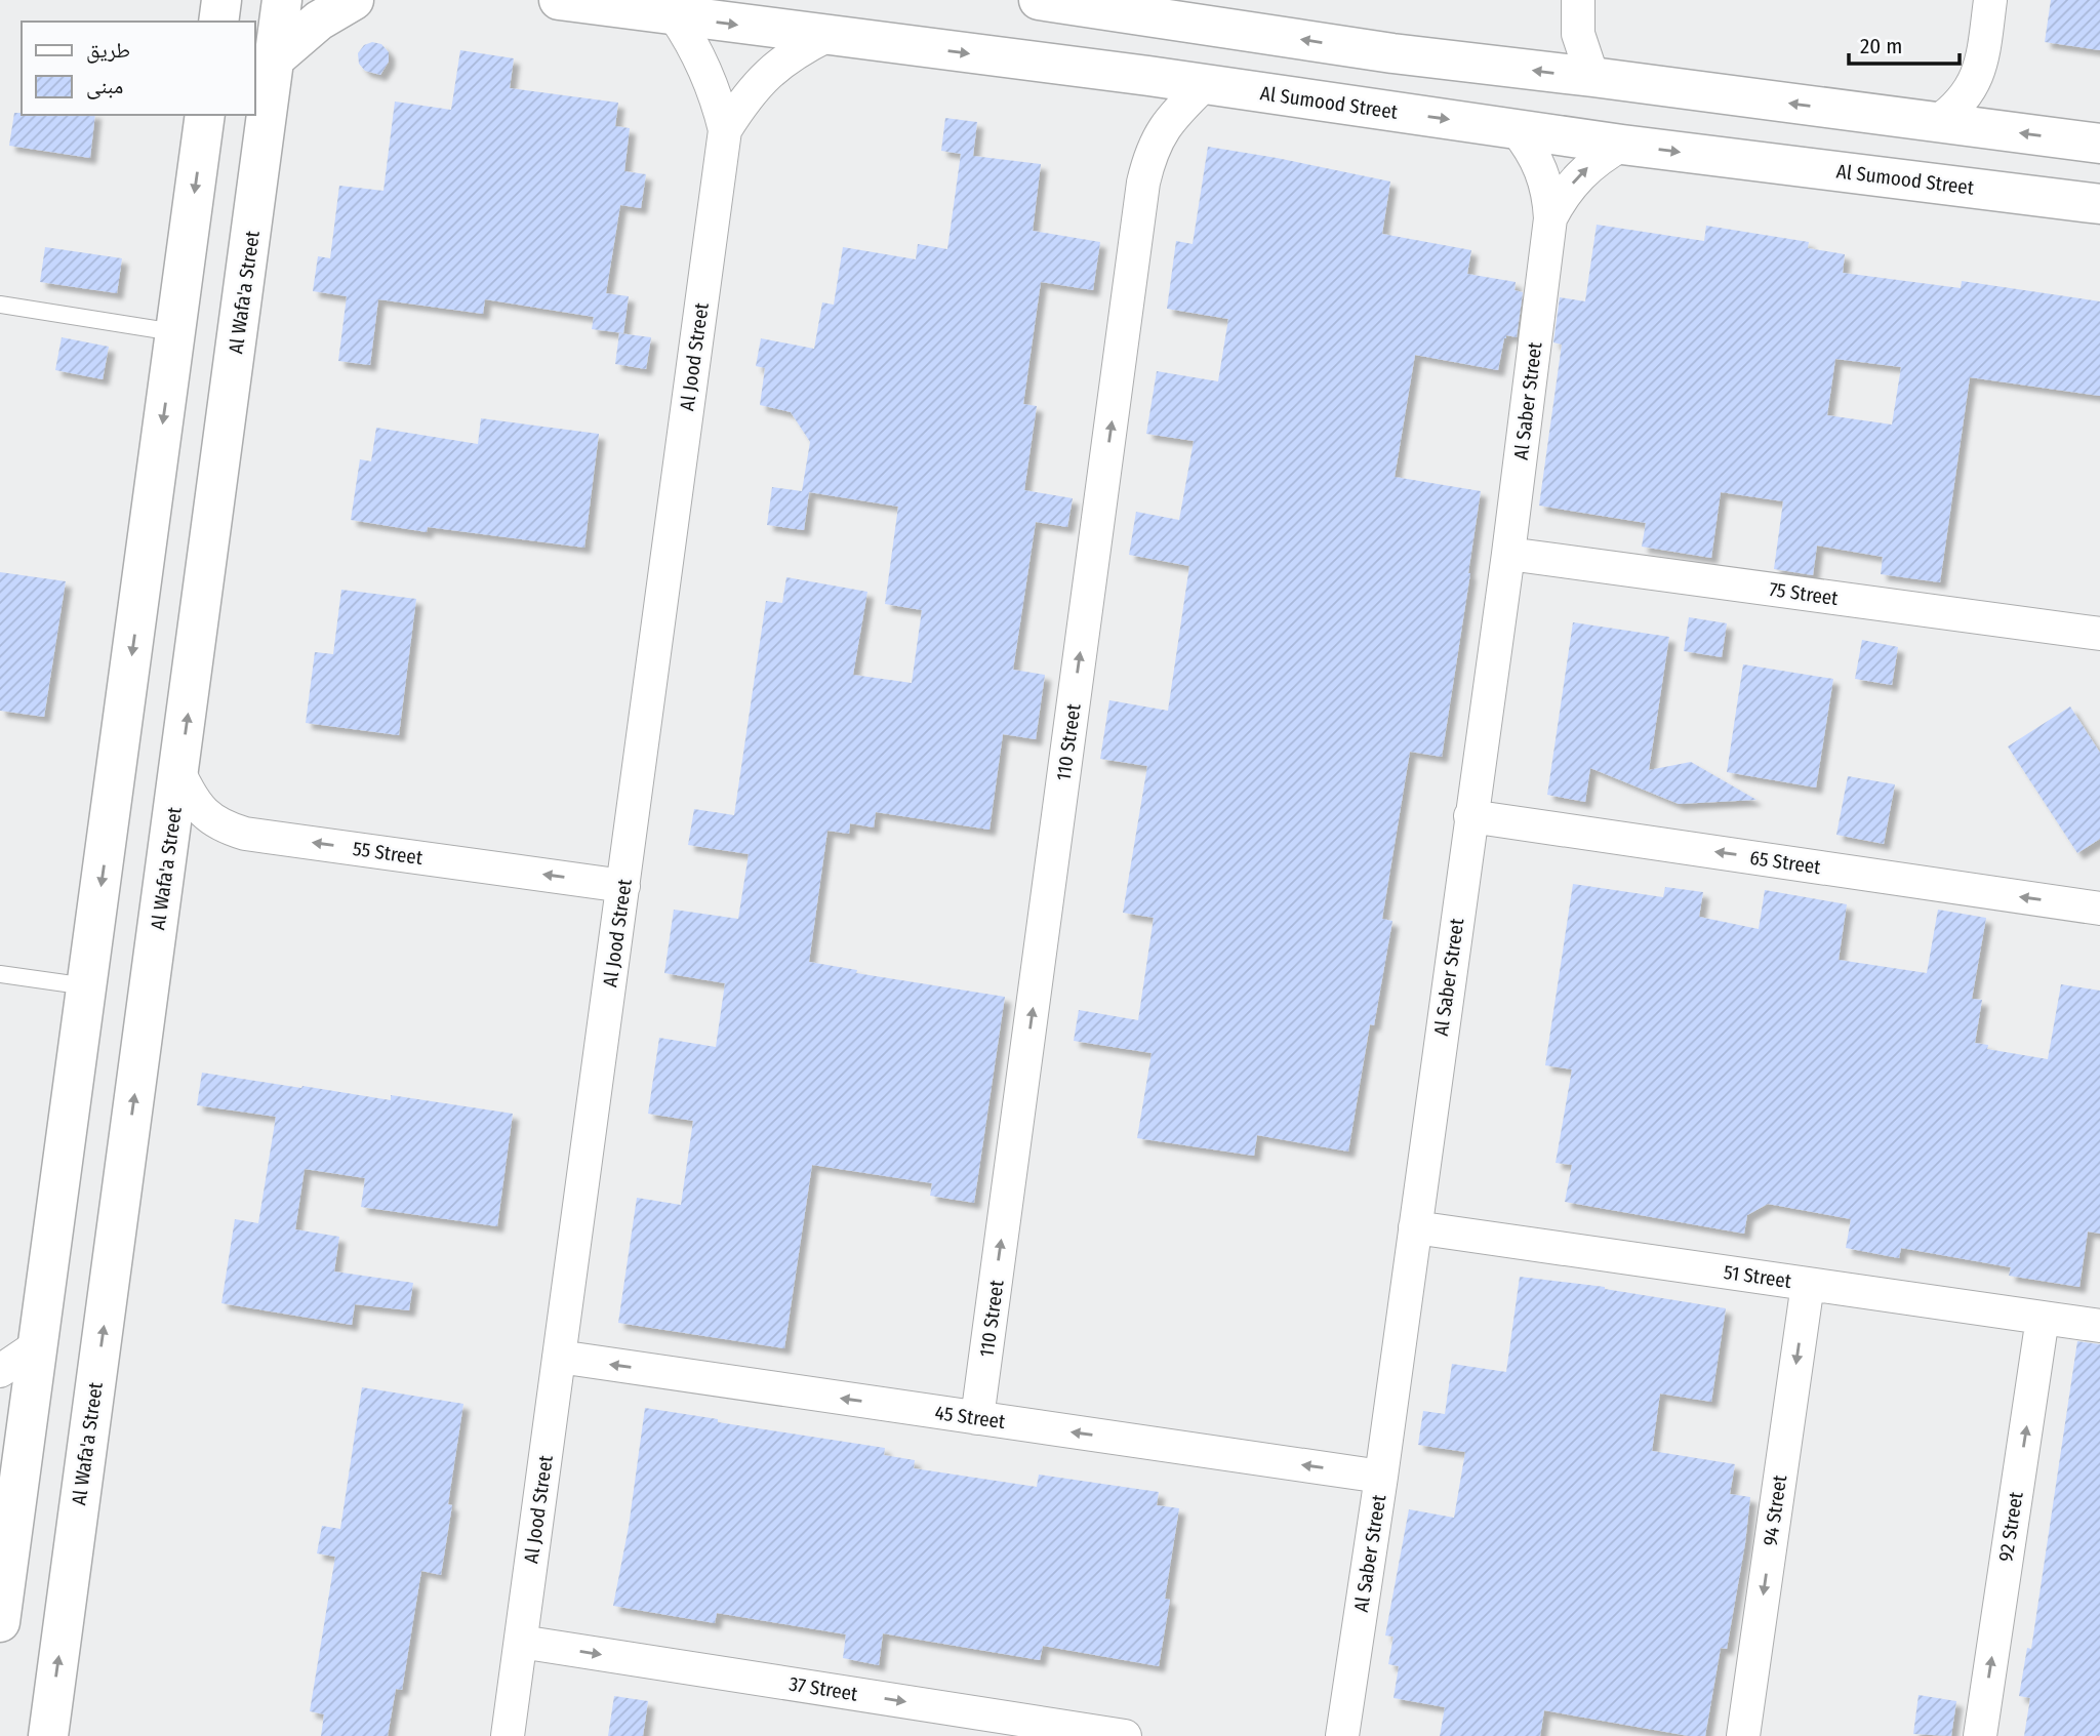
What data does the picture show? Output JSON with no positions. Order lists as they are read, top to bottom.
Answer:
{
  "streets": {
    "street": [
      "Al Sumood Street",
      "Al Wafa'a Street",
      "Al Jood Street",
      "Al Saber Street",
      "75 Street",
      "110 Street",
      "55 Street",
      "65 Street",
      "51 Street",
      "45 Street",
      "94 Street",
      "92 Street",
      "37 Street"
    ]
  },
  "crossings": [
    ["Al Sumood Street", "Al Jood Street"],
    ["Al Sumood Street", "Al Saber Street"],
    ["Al Sumood Street", "110 Street"],
    ["Al Wafa'a Street", "55 Street"],
    ["Al Jood Street", "55 Street"],
    ["Al Jood Street", "45 Street"],
    ["Al Jood Street", "37 Street"],
    ["Al Saber Street", "75 Street"],
    ["Al Saber Street", "65 Street"],
    ["Al Saber Street", "51 Street"],
    ["Al Saber Street", "45 Street"],
    ["110 Street", "45 Street"],
    ["51 Street", "94 Street"],
    ["51 Street", "92 Street"]
  ],
  "one_way": [
    "110 Street",
    "55 Street",
    "65 Street",
    "45 Street",
    "94 Street",
    "92 Street",
    "37 Street"
  ],
  "legend": ["طريق", "مبنى"],
  "scale_bar": "20 m"
}
